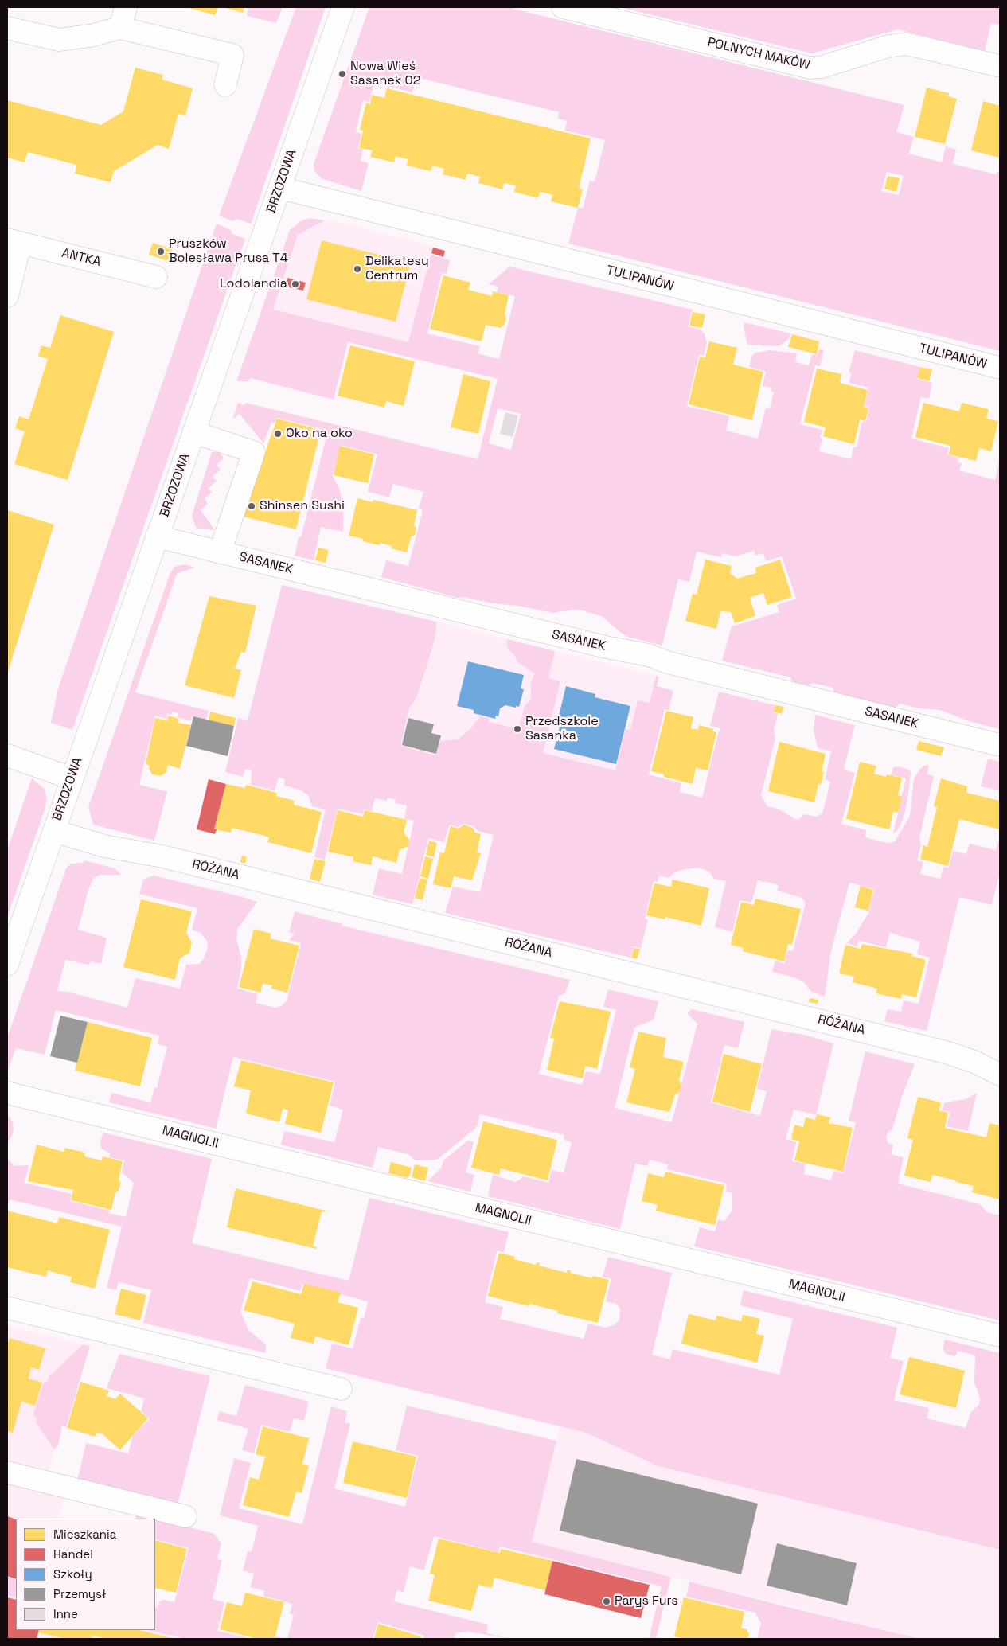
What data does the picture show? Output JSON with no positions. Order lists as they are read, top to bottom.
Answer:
{
  "streets": {
    "street": [
      "POLNYCH MAKÓW",
      "BRZOZOWA",
      "ANTKA",
      "TULIPANÓW",
      "SASANEK",
      "RÓŻANA",
      "MAGNOLII"
    ]
  },
  "crossings": [
    ["BRZOZOWA", "TULIPANÓW"],
    ["BRZOZOWA", "SASANEK"],
    ["BRZOZOWA", "RÓŻANA"]
  ],
  "places": [
    "Nowa Wieś Sasanek 02",
    "Pruszków Bolesława Prusa T4",
    "Delikatesy Centrum",
    "Lodolandia",
    "Oko na oko",
    "Shinsen Sushi",
    "Przedszkole Sasanka",
    "Parys Furs"
  ],
  "legend": [
    "Mieszkania",
    "Handel",
    "Szkoły",
    "Przemysł",
    "Inne"
  ]
}
